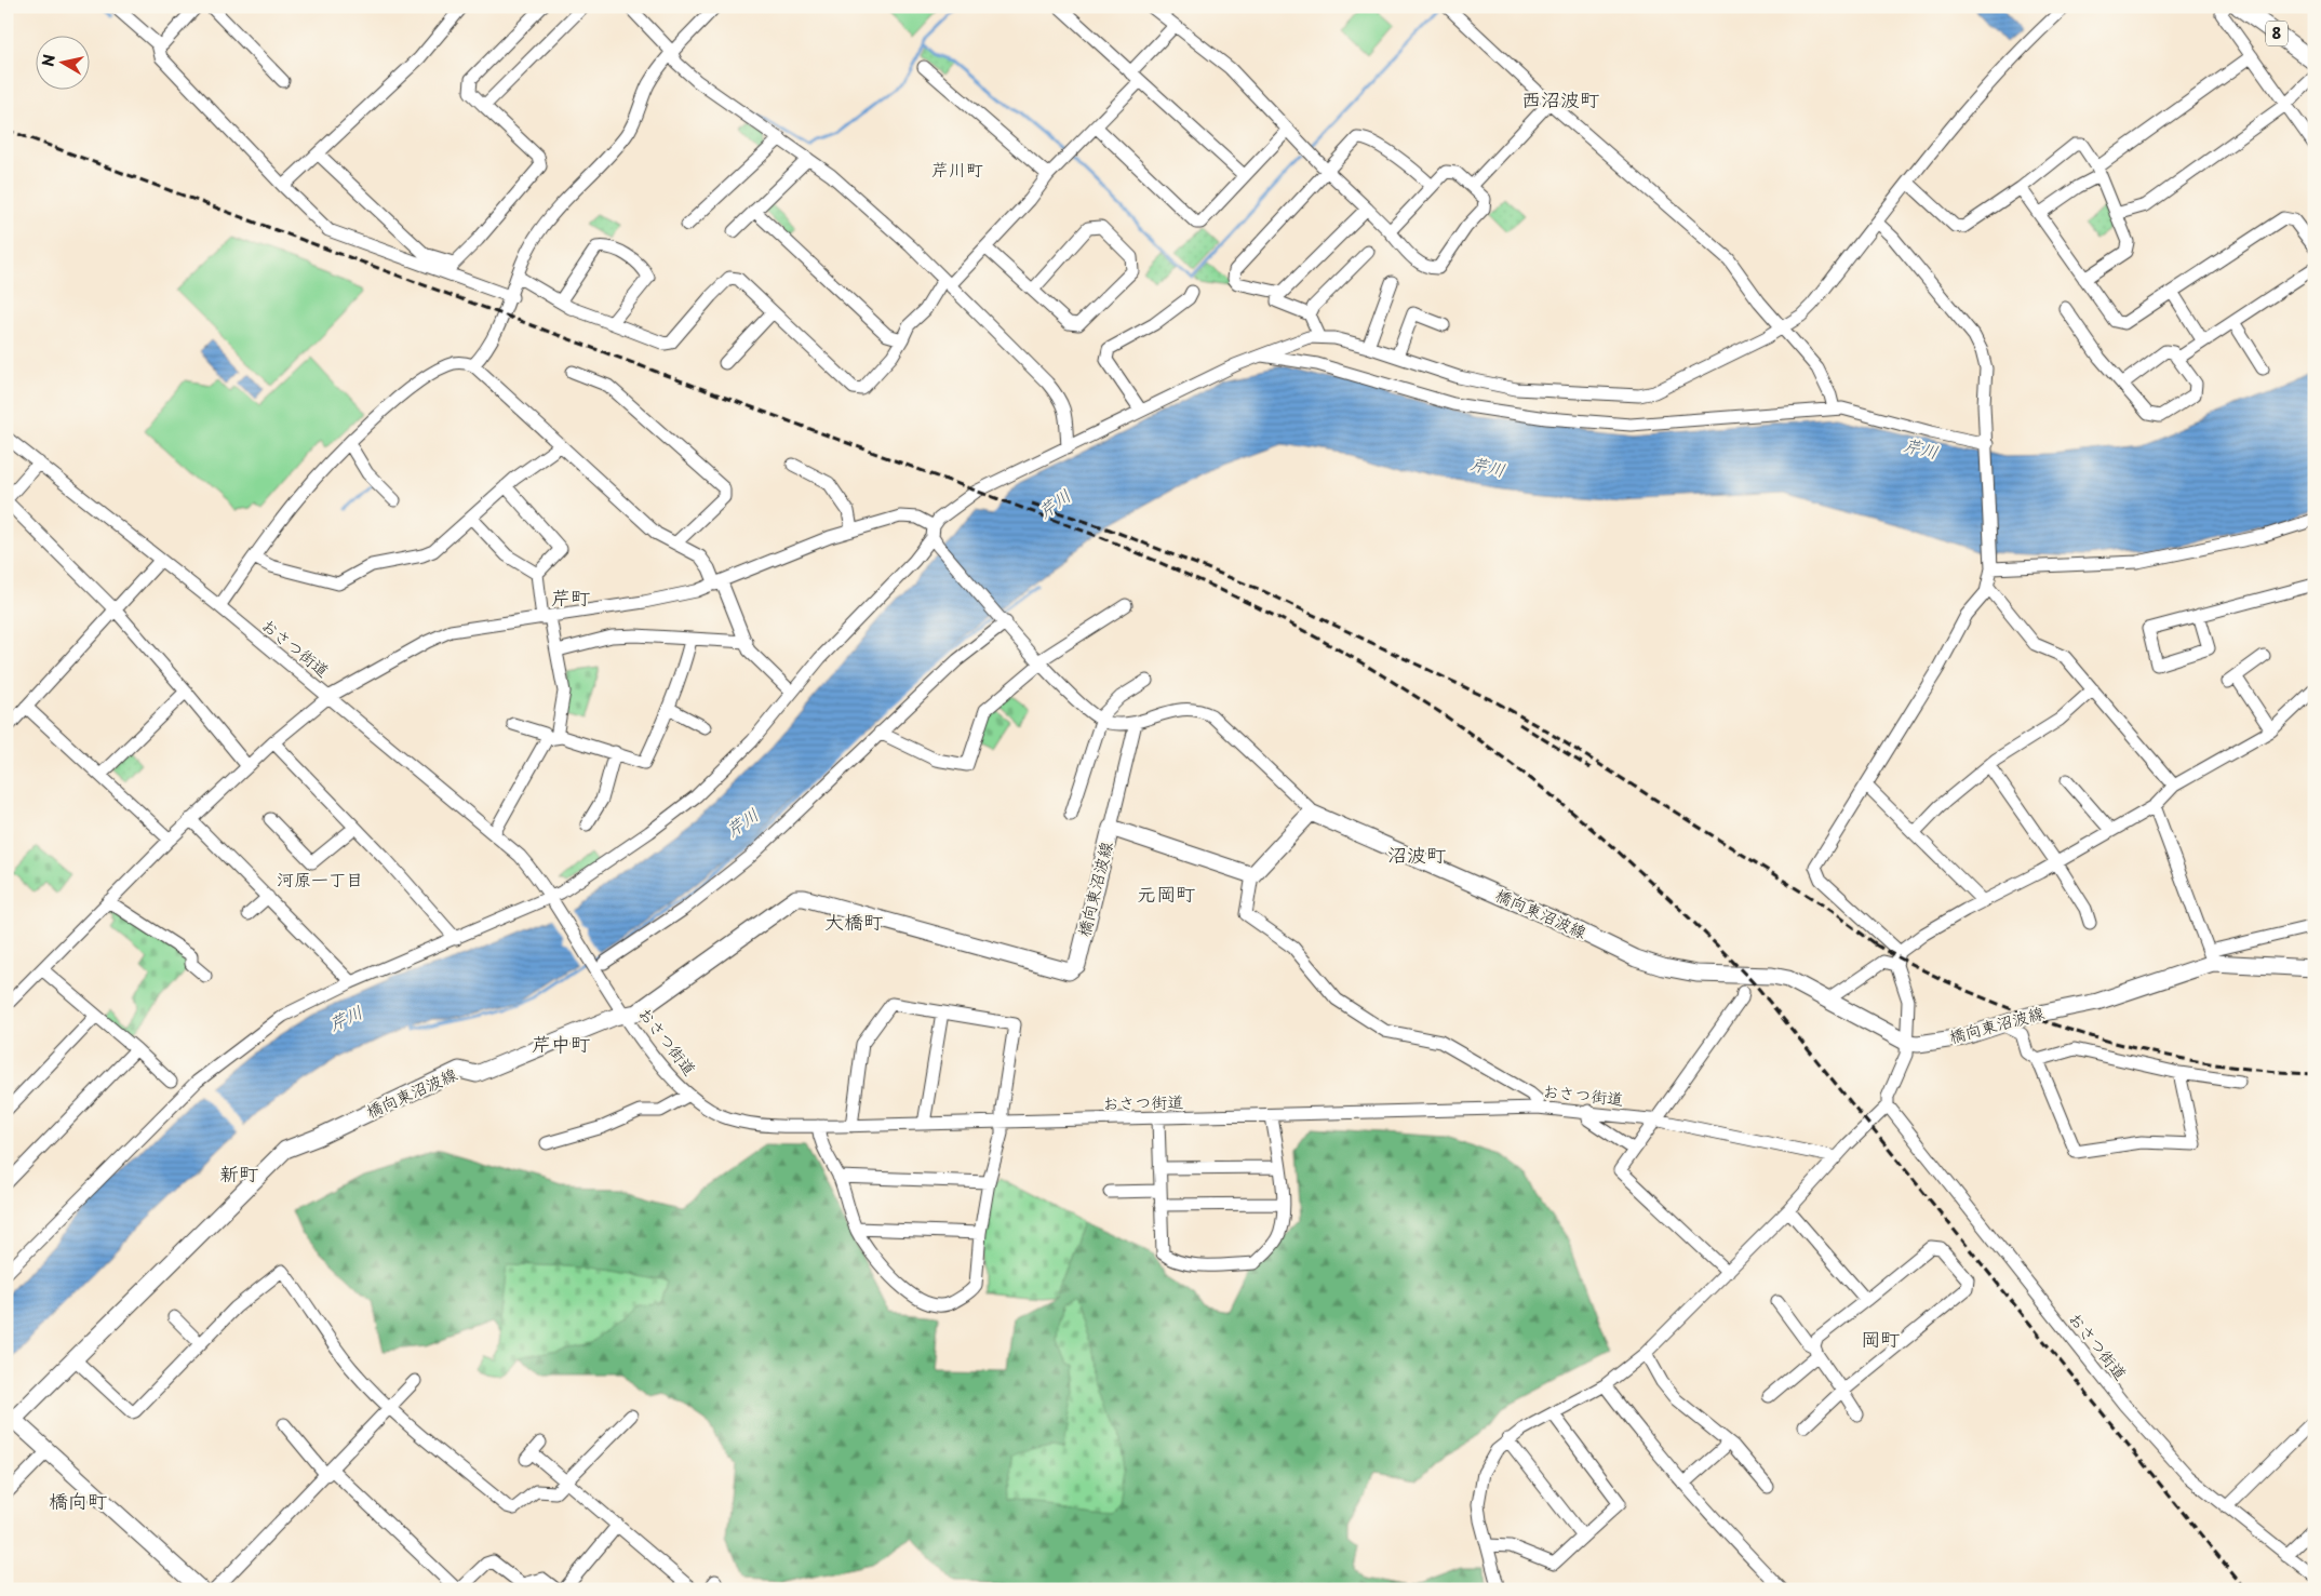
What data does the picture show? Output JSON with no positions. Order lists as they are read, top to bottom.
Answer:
{
  "streets": {
    "highway": ["8"],
    "main road": ["橋向東沼波線"],
    "street": ["おさつ街道"]
  },
  "crossings": [
    ["おさつ街道", "橋向東沼波線"]
  ],
  "districts": [
    "西沼波町",
    "芹川町",
    "芹町",
    "沼波町",
    "河原一丁目",
    "元岡町",
    "大橋町",
    "芹中町",
    "新町",
    "岡町",
    "橋向町"
  ],
  "water": ["芹川"],
  "north": "left"
}
